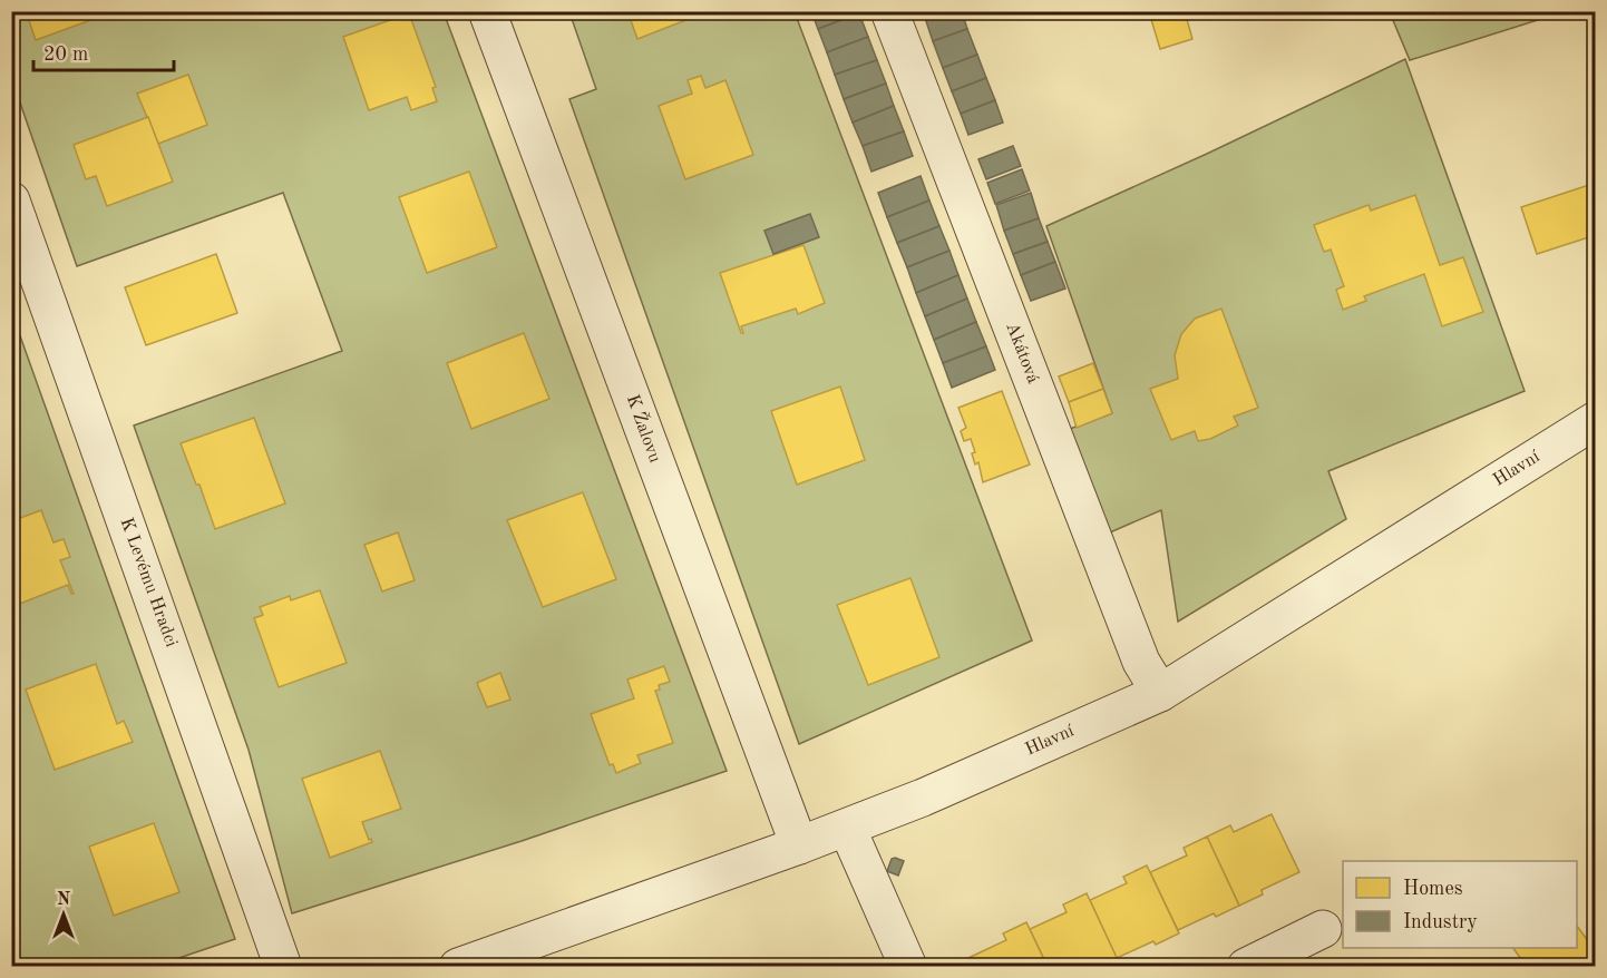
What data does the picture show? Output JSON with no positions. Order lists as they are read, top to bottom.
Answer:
{
  "streets": {
    "street": [
      "Akátová",
      "K Žalovu",
      "Hlavní",
      "K Levému Hradci"
    ]
  },
  "crossings": [
    ["Akátová", "Hlavní"],
    ["K Žalovu", "Hlavní"]
  ],
  "legend": ["Homes", "Industry"],
  "scale_bar": "20 m",
  "north": "top"
}
